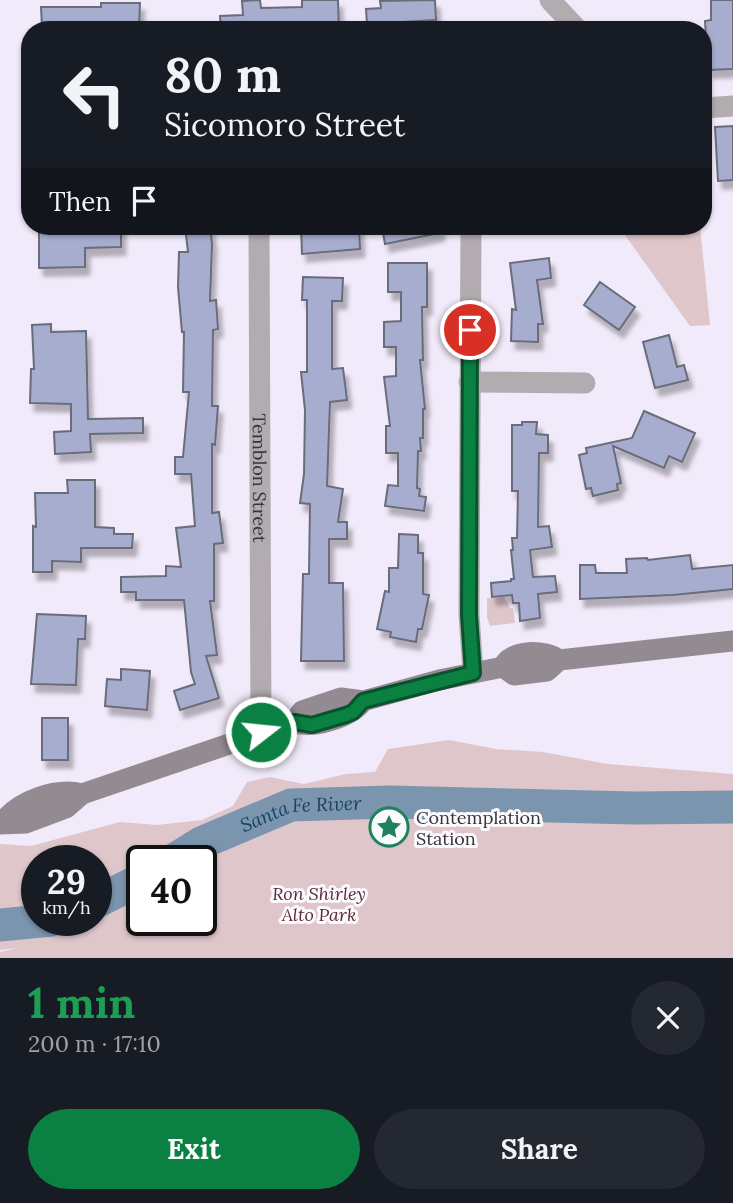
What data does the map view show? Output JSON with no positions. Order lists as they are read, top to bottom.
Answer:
{
  "streets": {
    "street": ["Temblon Street"]
  },
  "water": ["Santa Fe River"],
  "parks": ["Ron Shirley Alto Park"],
  "places": {
    "place": ["Contemplation Station"]
  },
  "page": {
    "turn": ["80 m", "Sicomoro Street"],
    "then": "Then",
    "speed": "29 km/h",
    "limit": "40",
    "heading": ["1 min", "200 m · 17:10"],
    "buttons": ["Exit", "Share"]
  }
}
